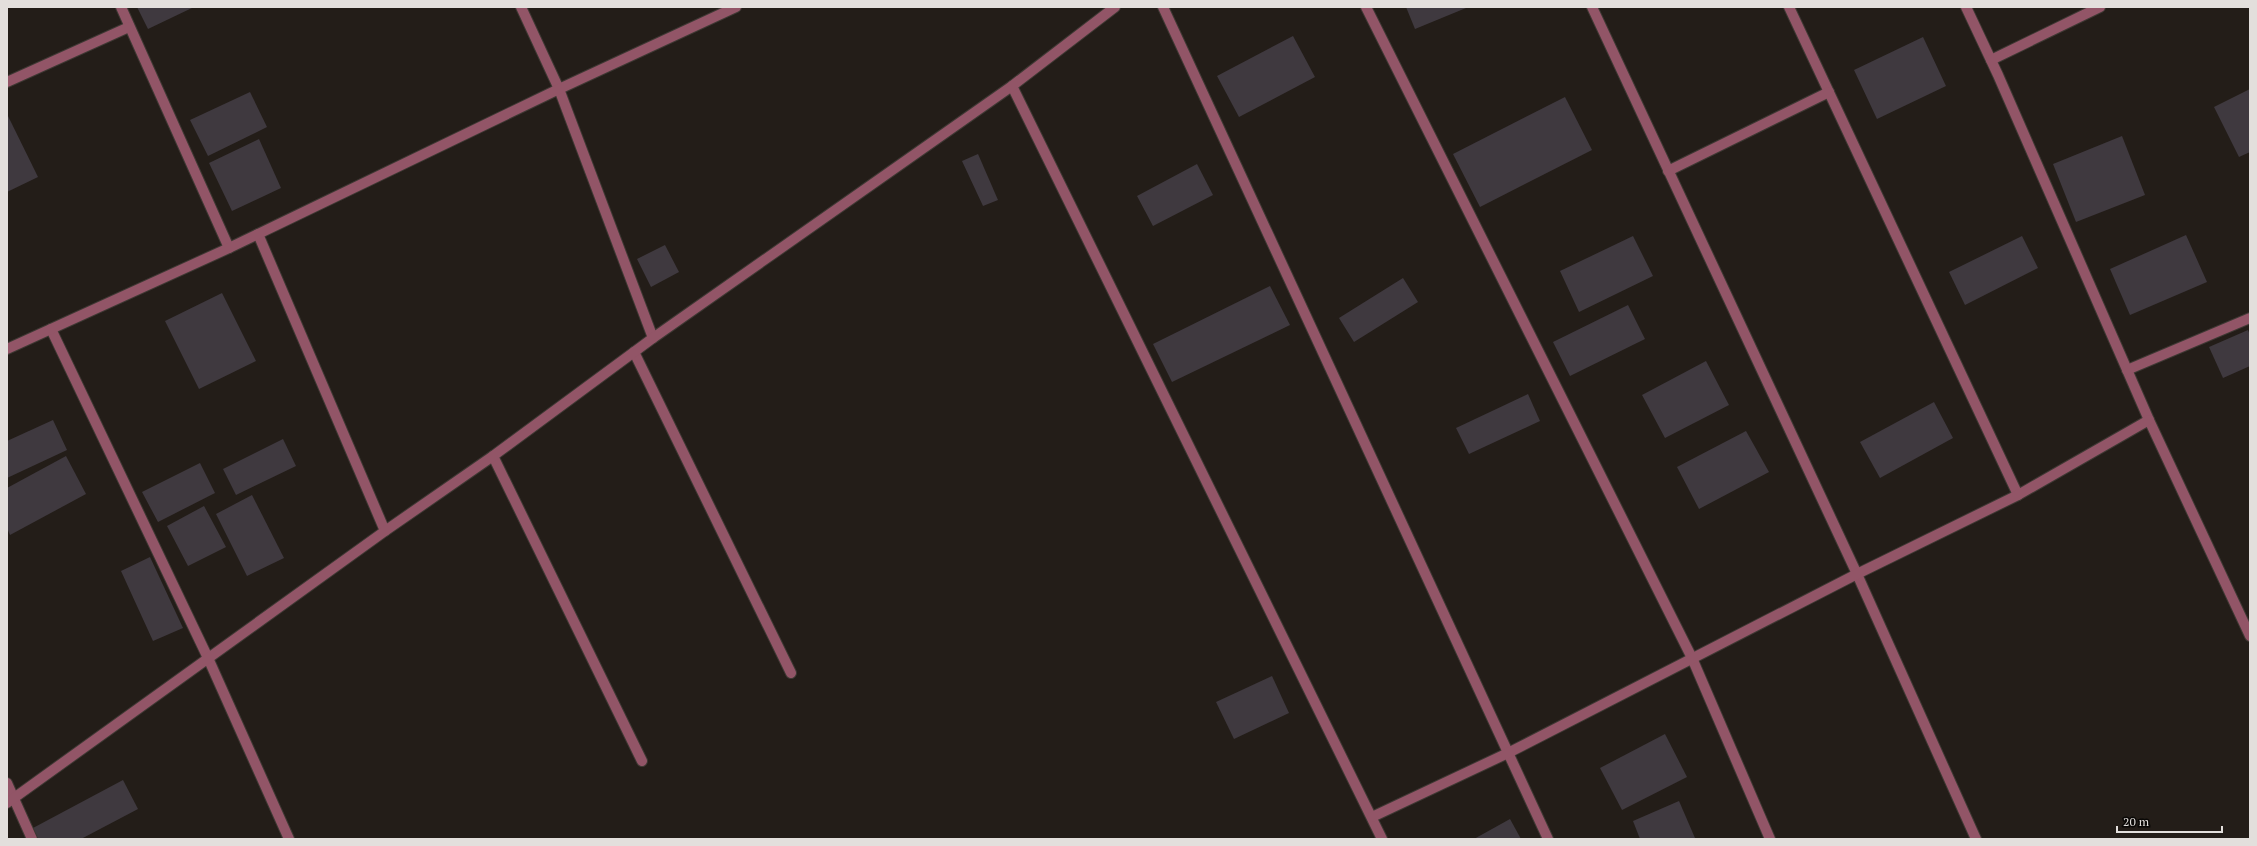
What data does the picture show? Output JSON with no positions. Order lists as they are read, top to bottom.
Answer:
{
  "scale_bar": "20 m"
}
